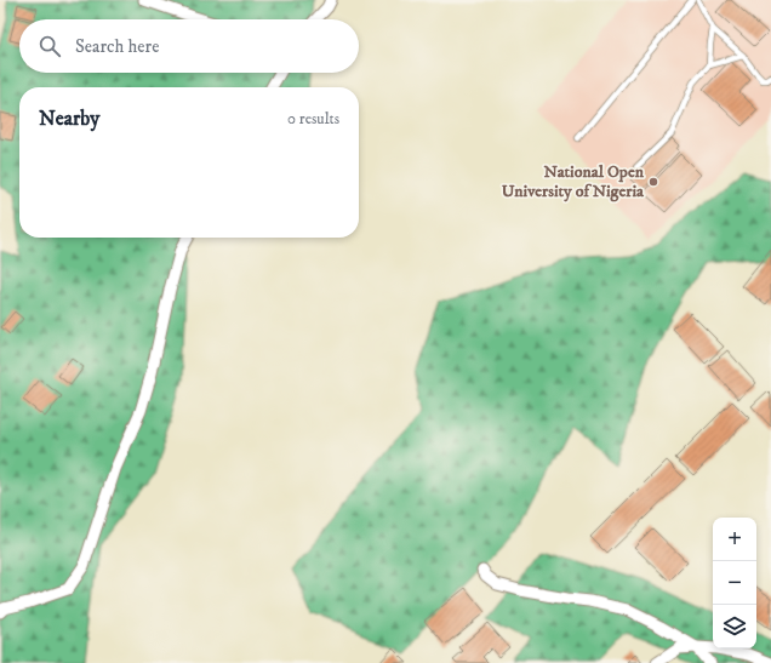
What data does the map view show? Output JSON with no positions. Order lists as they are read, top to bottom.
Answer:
{
  "places": ["National Open University of Nigeria"],
  "page": {
    "search": "Search here",
    "heading": ["Nearby", "0 results"],
    "map_buttons": ["+", "−"]
  }
}
